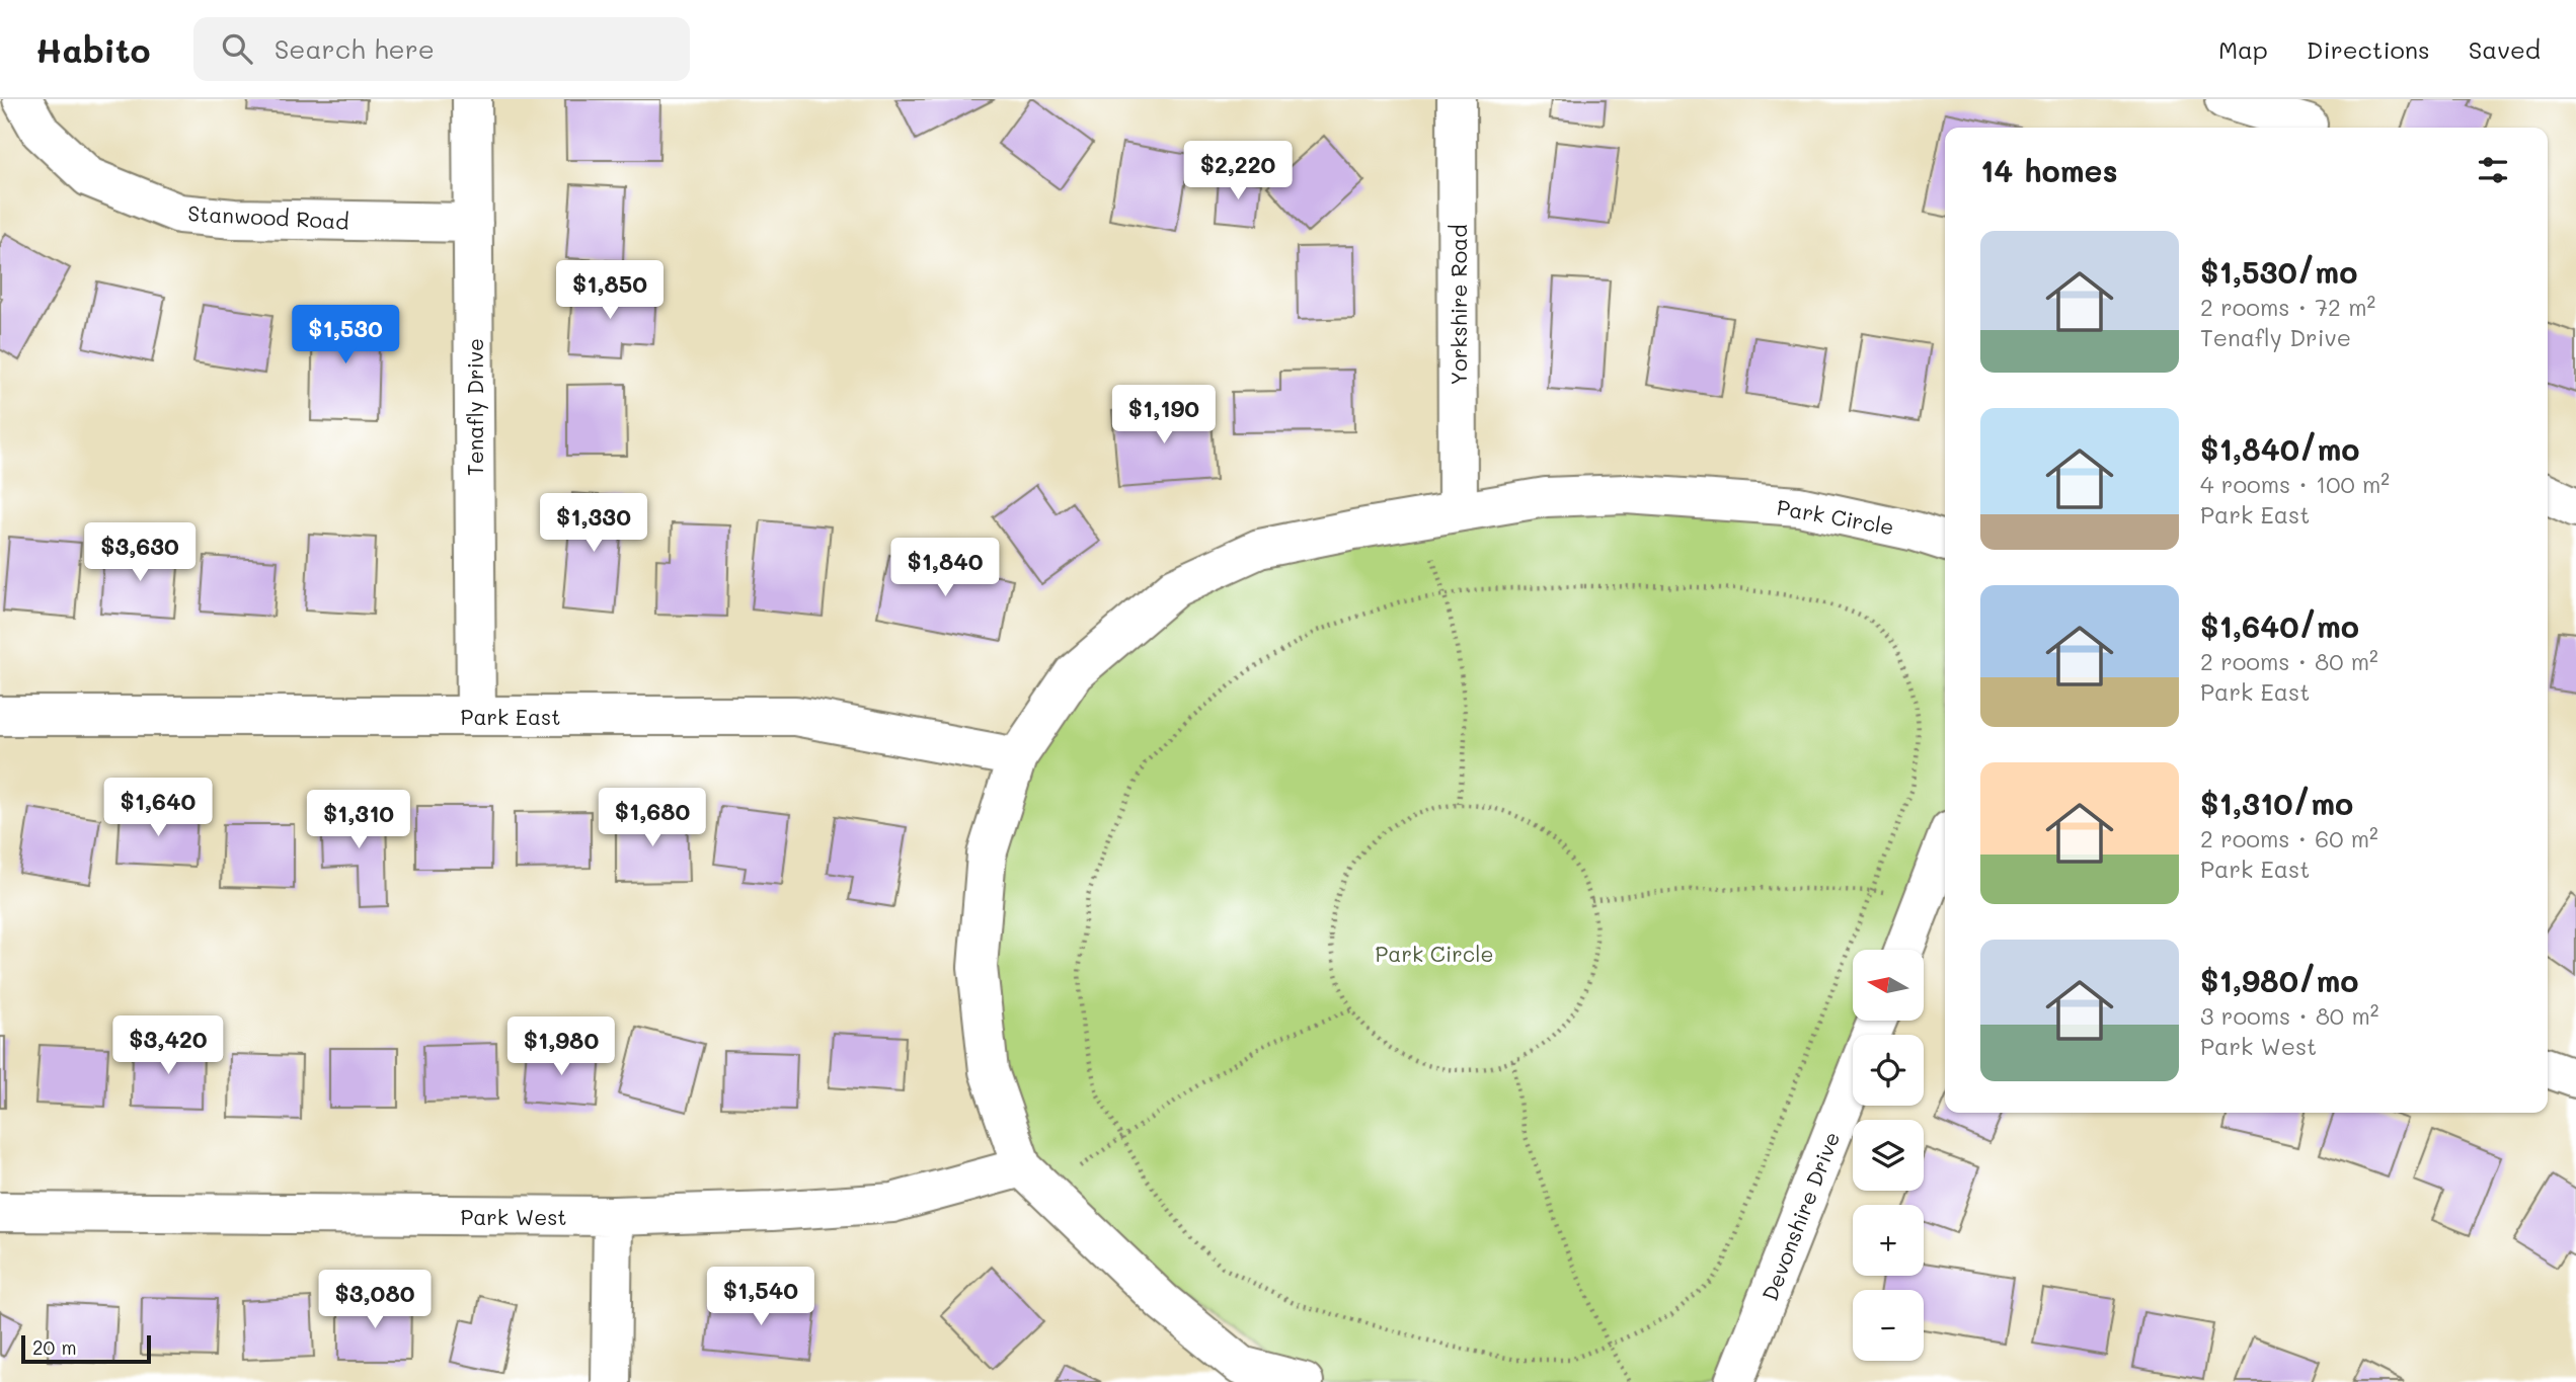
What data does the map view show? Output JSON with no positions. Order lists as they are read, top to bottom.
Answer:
{
  "streets": {
    "street": [
      "Stanwood Road",
      "Yorkshire Road",
      "Tenafly Drive",
      "Park Circle",
      "Park East",
      "Park West",
      "Devonshire Drive"
    ]
  },
  "crossings": [
    ["Stanwood Road", "Tenafly Drive"],
    ["Yorkshire Road", "Park Circle"],
    ["Tenafly Drive", "Park East"],
    ["Park Circle", "Park East"],
    ["Park Circle", "Park West"]
  ],
  "parks": ["Park Circle"],
  "scale_bar": "20 m",
  "north": "left",
  "page": {
    "header": "Habito",
    "search": "Search here",
    "nav": ["Map", "Directions", "Saved"],
    "heading": "14 homes",
    "price": [
      "$2,220",
      "$1,850",
      "$1,530",
      "$1,190",
      "$1,330",
      "$3,630",
      "$1,840",
      "$1,640",
      "$1,680",
      "$1,310",
      "$3,420",
      "$1,980",
      "$1,540",
      "$3,080"
    ],
    "list": [
      {
        "name": "$1,530/mo",
        "note": "2 rooms · 72 m² · Tenafly Drive"
      },
      {
        "name": "$1,840/mo",
        "note": "4 rooms · 100 m² · Park East"
      },
      {
        "name": "$1,640/mo",
        "note": "2 rooms · 80 m² · Park East"
      },
      {
        "name": "$1,310/mo",
        "note": "2 rooms · 60 m² · Park East"
      },
      {
        "name": "$1,980/mo",
        "note": "3 rooms · 80 m² · Park West"
      }
    ],
    "map_buttons": ["+", "−"],
    "scale": "20 m"
  }
}
